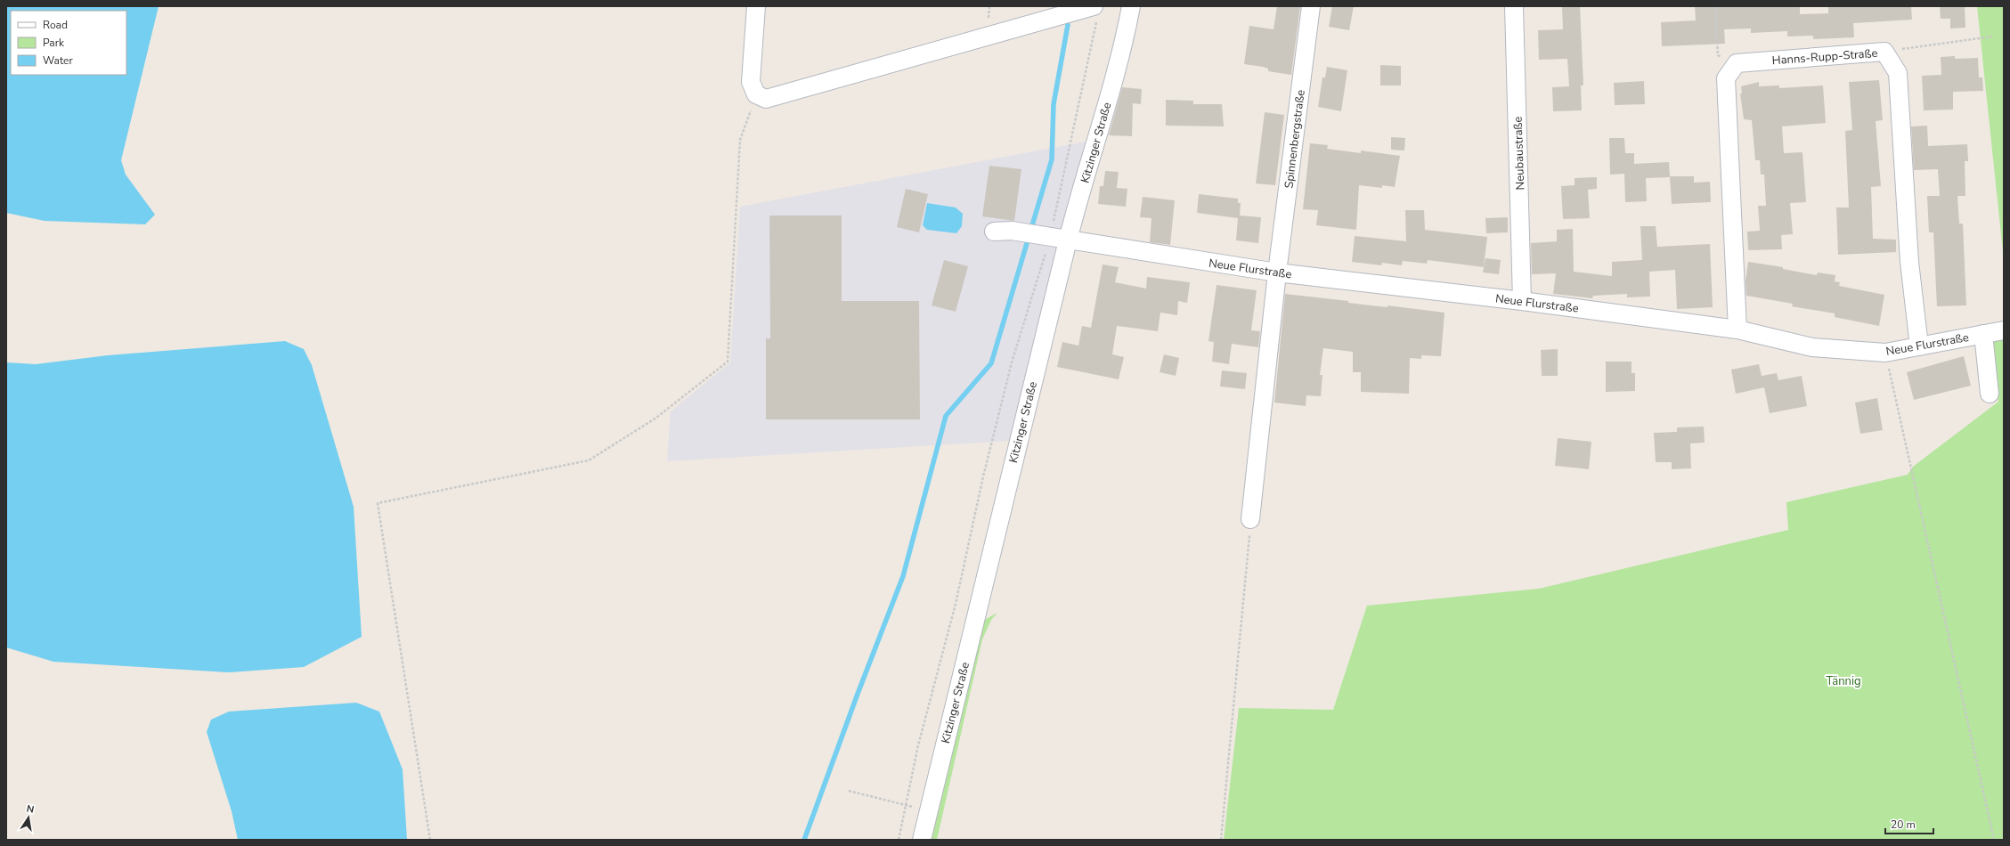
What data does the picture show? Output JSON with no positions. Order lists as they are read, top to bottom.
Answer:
{
  "streets": {
    "street": [
      "Hanns-Rupp-Straße",
      "Spinnenbergstraße",
      "Kitzinger Straße",
      "Neubaustraße",
      "Neue Flurstraße"
    ]
  },
  "crossings": [
    ["Hanns-Rupp-Straße", "Neue Flurstraße"],
    ["Spinnenbergstraße", "Neue Flurstraße"],
    ["Kitzinger Straße", "Neue Flurstraße"],
    ["Neubaustraße", "Neue Flurstraße"]
  ],
  "parks": ["Tännig"],
  "legend": ["Road", "Park", "Water"],
  "scale_bar": "20 m",
  "north": "top"
}
